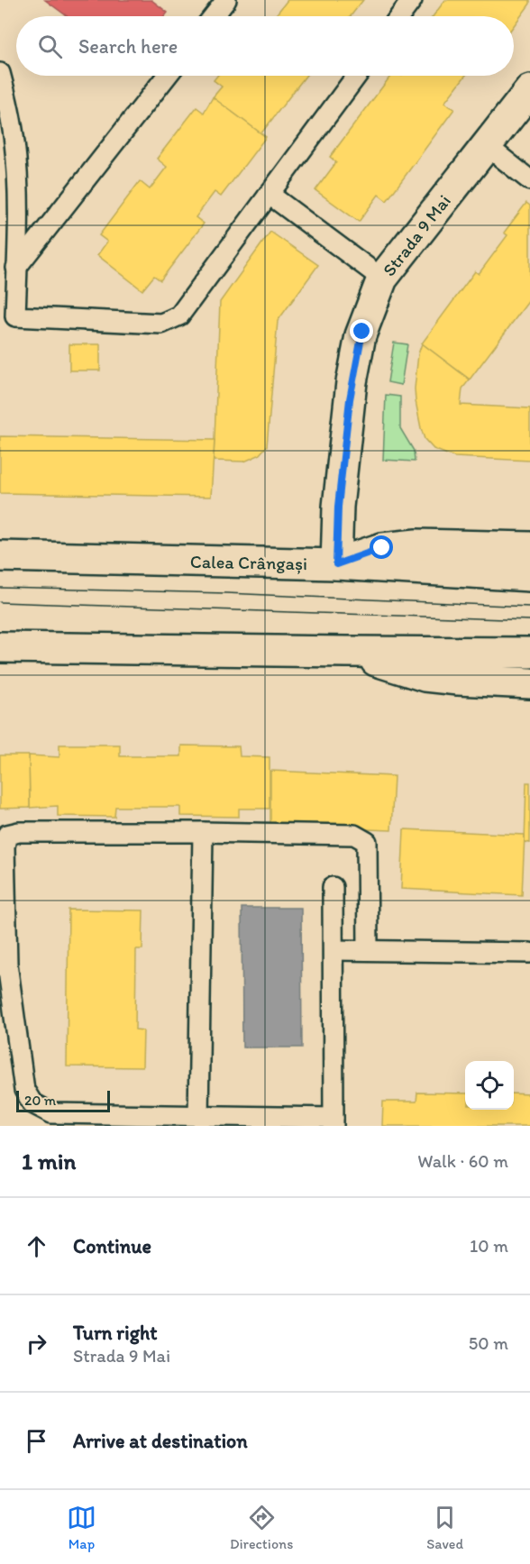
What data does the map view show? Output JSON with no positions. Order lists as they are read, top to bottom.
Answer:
{
  "streets": {
    "main road": ["Strada 9 Mai", "Calea Crângași"]
  },
  "crossings": [
    ["Strada 9 Mai", "Calea Crângași"]
  ],
  "scale_bar": "20 m",
  "page": {
    "search": "Search here",
    "scale": "20 m",
    "heading": ["1 min", "Walk · 60 m"],
    "list": [
      ["Continue", "10 m"],
      ["Turn right", "Strada 9 Mai", "50 m"],
      "Arrive at destination"
    ],
    "nav": ["Map", "Directions", "Saved"]
  }
}
